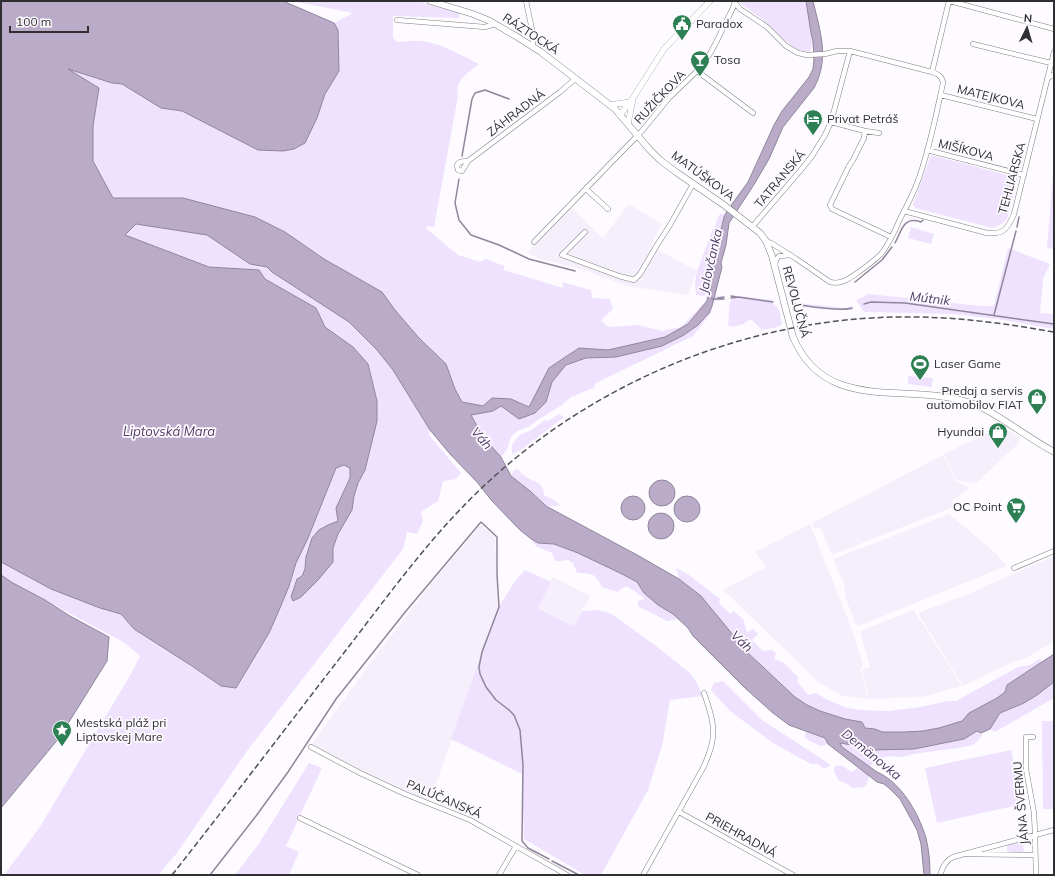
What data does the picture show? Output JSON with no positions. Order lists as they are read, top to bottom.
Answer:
{
  "streets": {
    "main road": ["RÁZTOCKÁ", "MATÚŠKOVA", "REVOLUČNÁ"],
    "street": [
      "RUŽIČKOVA",
      "MATEJKOVA",
      "ZÁHRADNÁ",
      "MIŠÍKOVA",
      "TEHLIARSKA",
      "TATRANSKÁ",
      "PALÚČANSKÁ",
      "JÁNA ŠVERMU",
      "PRIEHRADNÁ"
    ]
  },
  "crossings": [
    ["RÁZTOCKÁ", "ZÁHRADNÁ"],
    ["RÁZTOCKÁ", "MATÚŠKOVA"],
    ["RUŽIČKOVA", "MATÚŠKOVA"],
    ["MATEJKOVA", "TEHLIARSKA"],
    ["MIŠÍKOVA", "TEHLIARSKA"],
    ["MATÚŠKOVA", "TATRANSKÁ"],
    ["MATÚŠKOVA", "REVOLUČNÁ"]
  ],
  "water": [
    "Jalovčanka",
    "Mútnik",
    "Liptovská Mara",
    "Váh",
    "Demänovka"
  ],
  "places": {
    "public building": ["Paradox"],
    "bar": ["Tosa"],
    "hotel": ["Privat Petráš"],
    "sports": ["Laser Game"],
    "shop": ["Predaj a servis automobilov FIAT", "Hyundai"],
    "supermarket": ["OC Point"],
    "place": ["Mestská pláž pri Liptovskej Mare"]
  },
  "scale_bar": "100 m",
  "north": "top"
}
